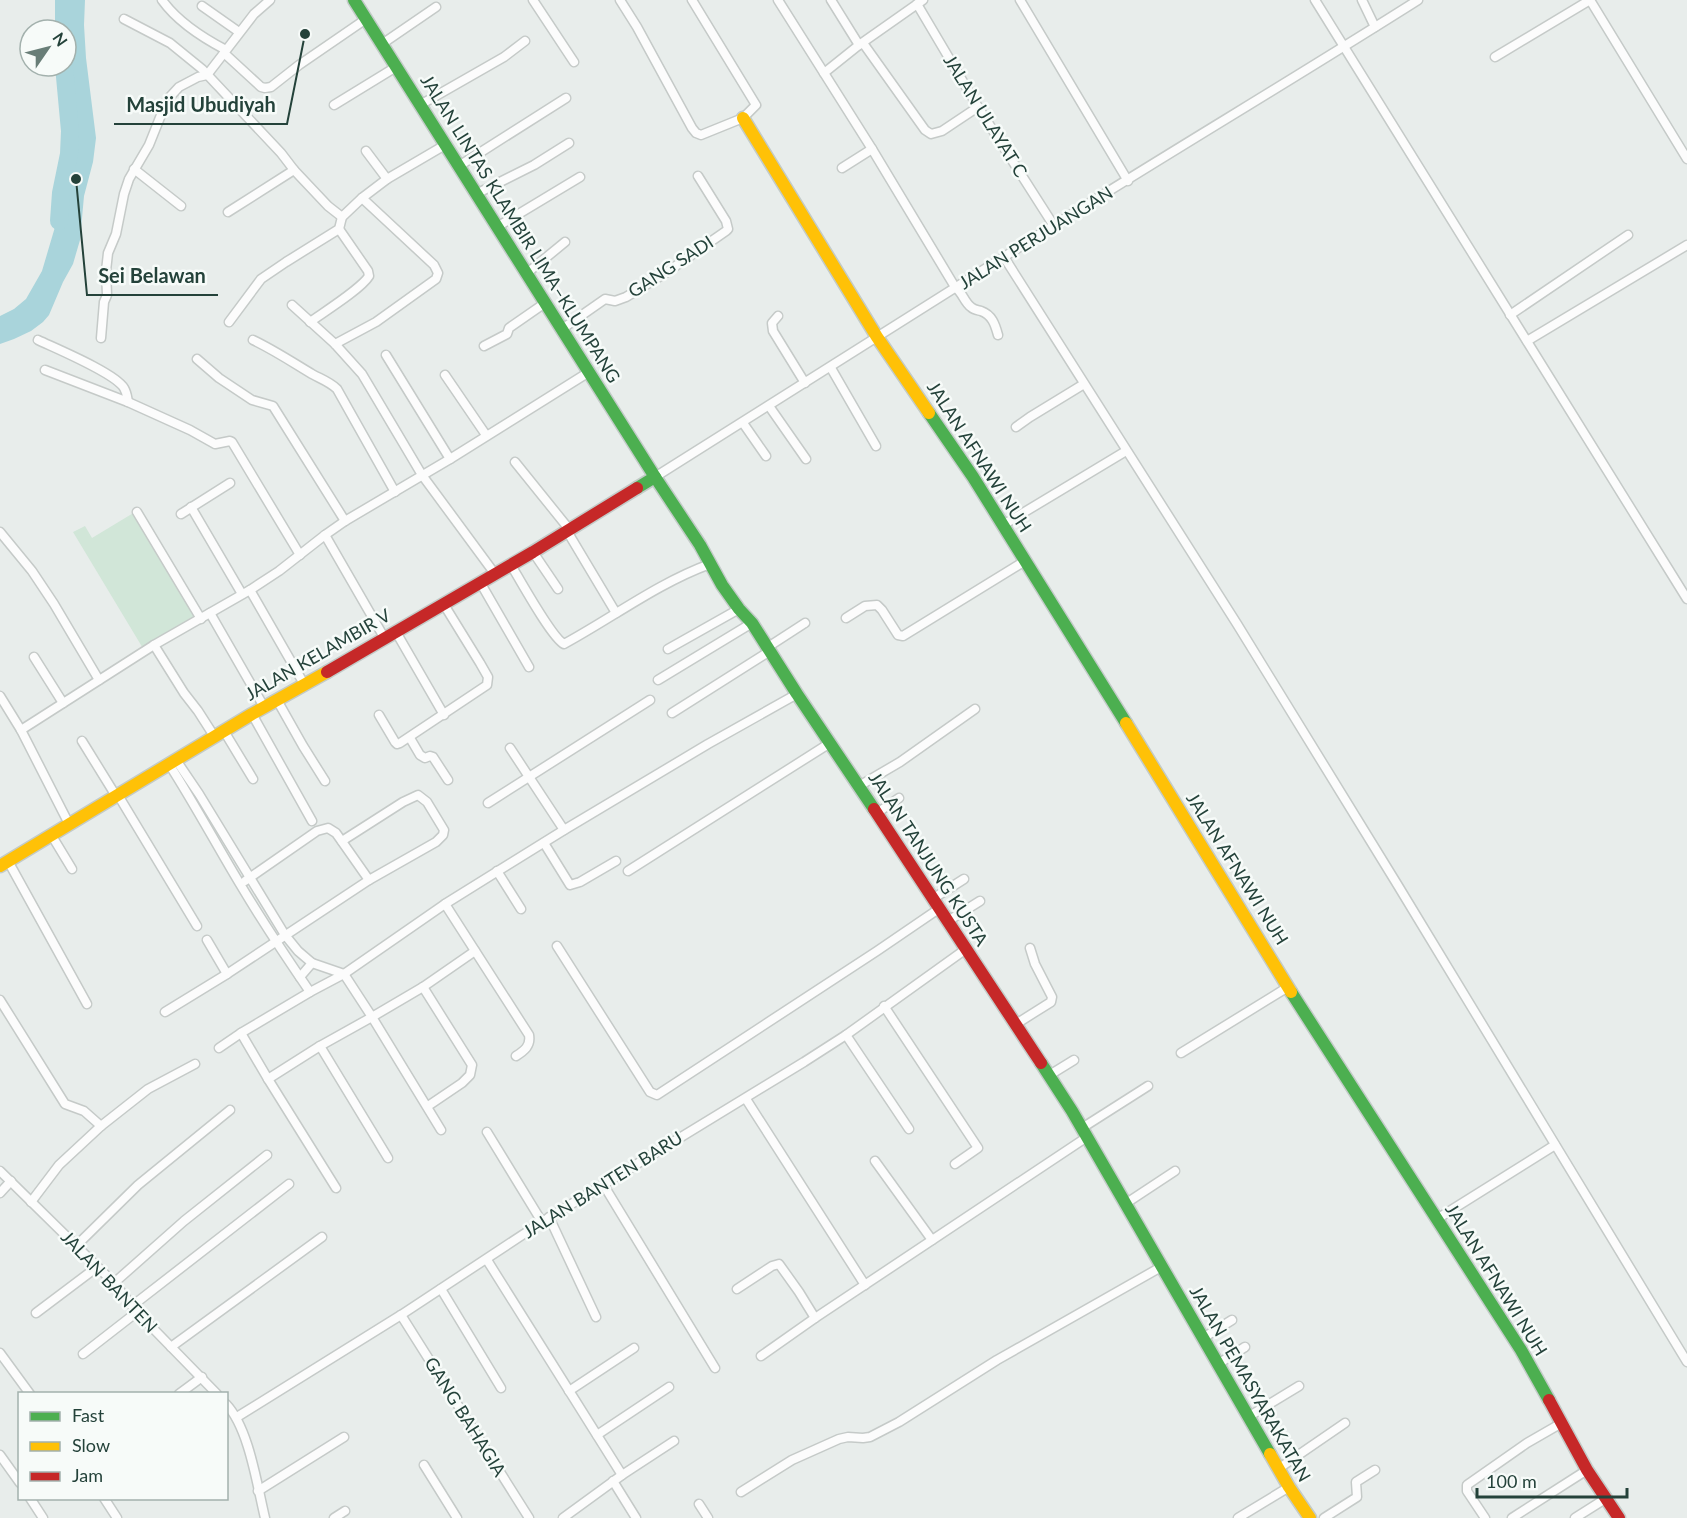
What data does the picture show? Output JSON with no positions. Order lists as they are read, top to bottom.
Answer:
{
  "streets": {
    "street": [
      "JALAN ULAYAT C",
      "JALAN LINTAS KLAMBIR LIMA–KLUMPANG",
      "JALAN PERJUANGAN",
      "GANG SADI",
      "JALAN AFNAWI NUH",
      "JALAN KELAMBIR V",
      "JALAN TANJUNG KUSTA",
      "JALAN BANTEN BARU",
      "JALAN BANTEN",
      "JALAN PEMASYARAKATAN",
      "GANG BAHAGIA"
    ]
  },
  "crossings": [
    ["JALAN ULAYAT C", "JALAN PERJUANGAN"],
    ["JALAN LINTAS KLAMBIR LIMA–KLUMPANG", "JALAN PERJUANGAN"],
    ["JALAN LINTAS KLAMBIR LIMA–KLUMPANG", "GANG SADI"],
    ["JALAN LINTAS KLAMBIR LIMA–KLUMPANG", "JALAN KELAMBIR V"],
    ["JALAN LINTAS KLAMBIR LIMA–KLUMPANG", "JALAN TANJUNG KUSTA"],
    ["JALAN PERJUANGAN", "JALAN AFNAWI NUH"],
    ["JALAN PERJUANGAN", "JALAN KELAMBIR V"],
    ["JALAN PERJUANGAN", "JALAN TANJUNG KUSTA"],
    ["JALAN KELAMBIR V", "JALAN TANJUNG KUSTA"],
    ["JALAN TANJUNG KUSTA", "JALAN BANTEN BARU"],
    ["JALAN TANJUNG KUSTA", "JALAN PEMASYARAKATAN"],
    ["JALAN BANTEN BARU", "GANG BAHAGIA"]
  ],
  "places": ["Masjid Ubudiyah", "Sei Belawan"],
  "legend": ["Fast", "Slow", "Jam"],
  "scale_bar": "100 m",
  "north": "top right"
}
